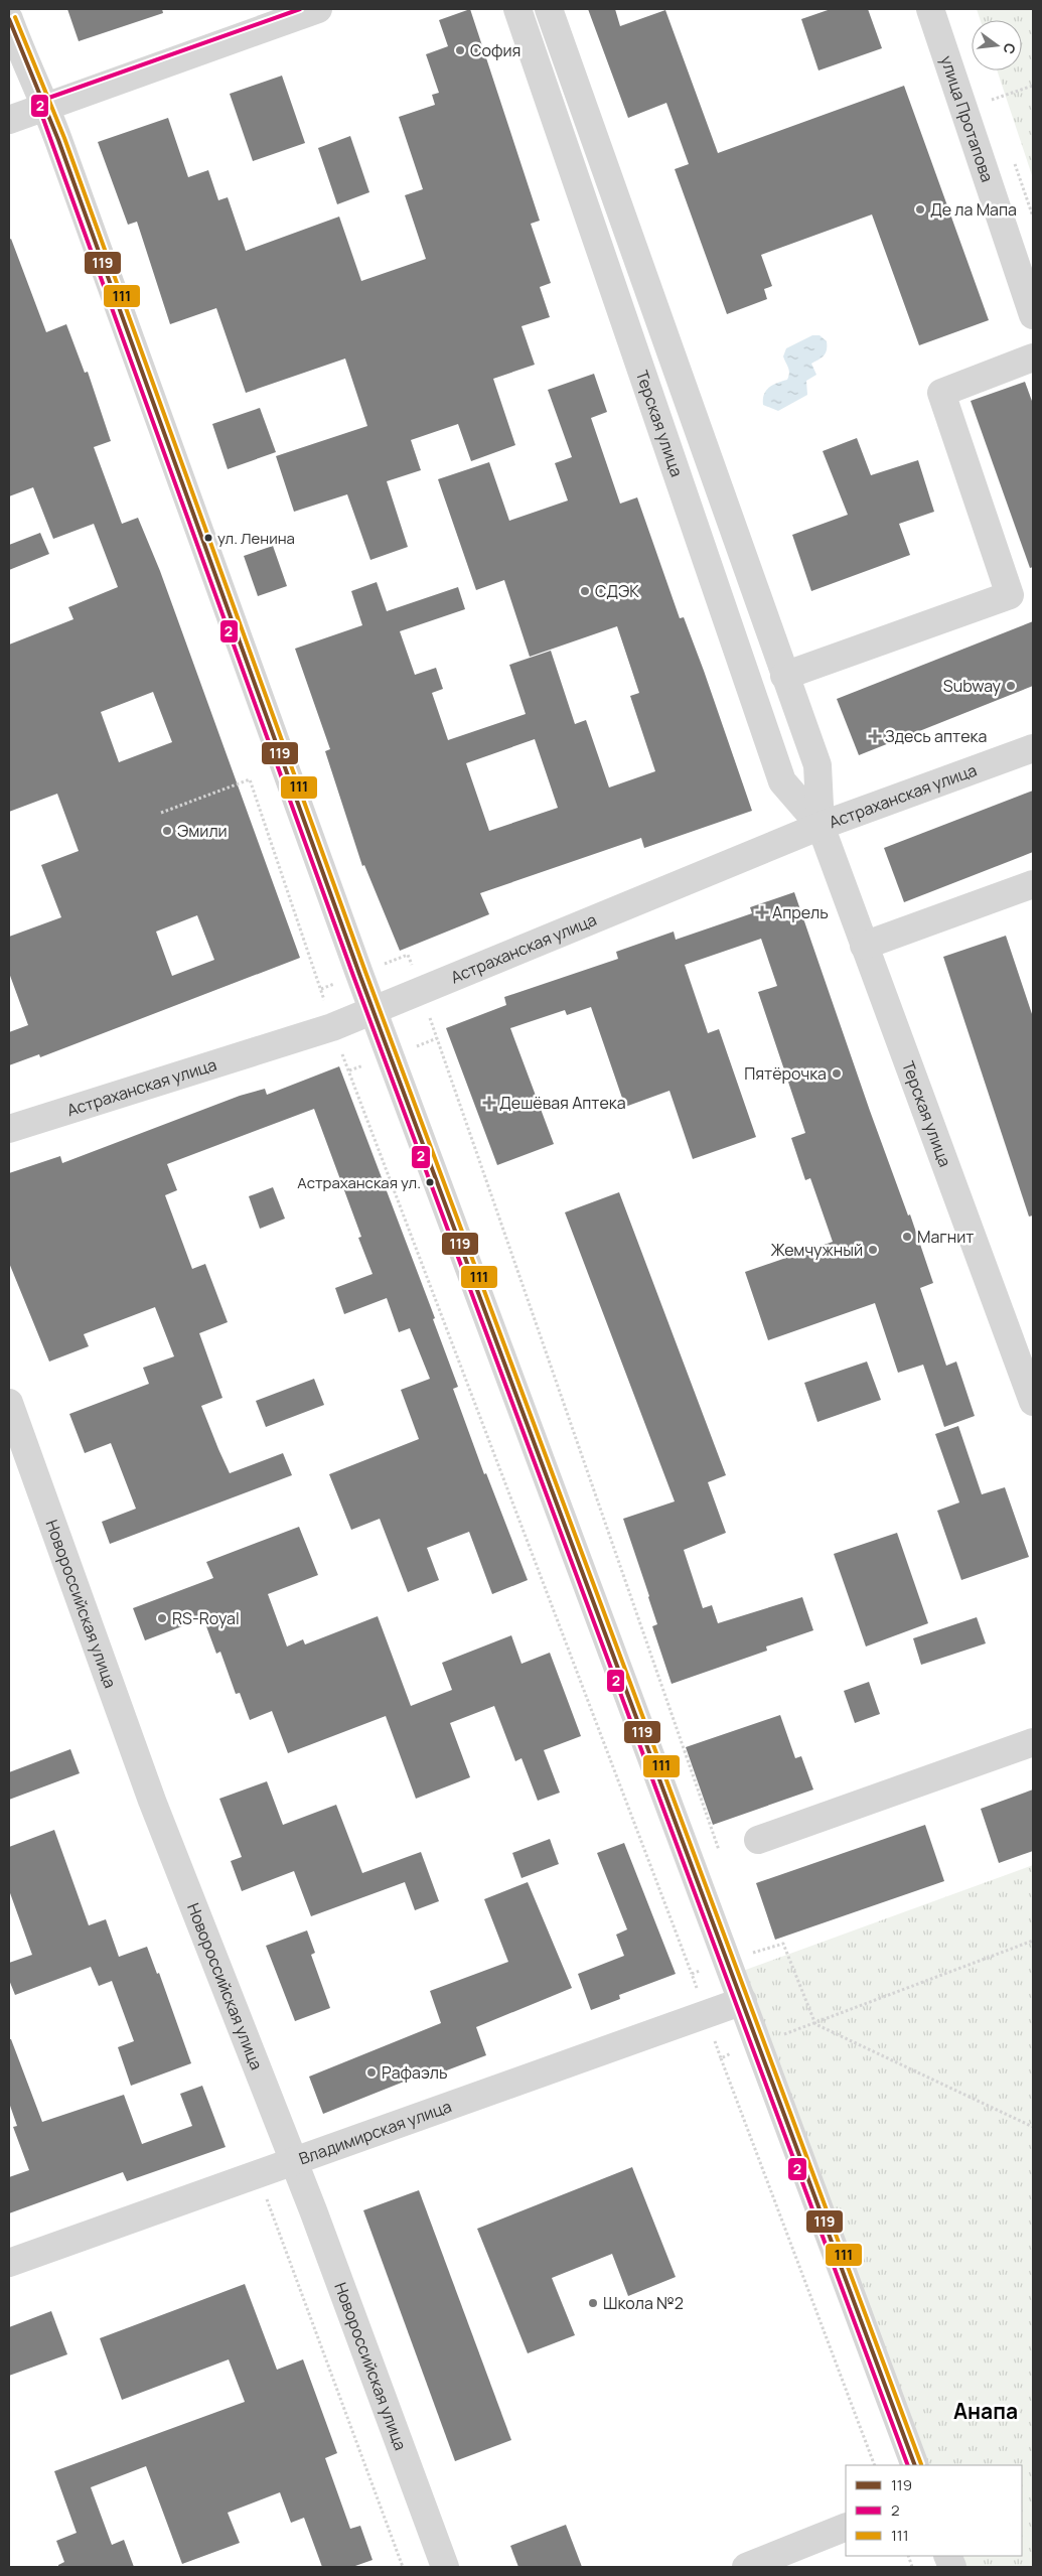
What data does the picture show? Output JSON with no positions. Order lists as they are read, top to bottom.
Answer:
{
  "streets": {
    "street": [
      "улица Протапова",
      "Терская улица",
      "Астраханская улица",
      "Новороссийская улица",
      "Владимирская улица"
    ]
  },
  "crossings": [
    ["Терская улица", "Астраханская улица"],
    ["Новороссийская улица", "Владимирская улица"]
  ],
  "districts": ["Анапа"],
  "places": {
    "other": [
      "София",
      "Де ла Мапа",
      "ул. Ленина",
      "СДЭК",
      "Subway",
      "Эмили",
      "Пятёрочка",
      "Астраханская ул.",
      "Магнит",
      "Жемчужный",
      "RS-Royal",
      "Рафаэль",
      "Школа №2"
    ],
    "health": ["Здесь аптека", "Апрель", "Дешёвая Аптека"]
  },
  "lines": ["transit line 2", "transit line 111", "transit line 119"],
  "legend": ["119", "2", "111"],
  "north": "right"
}
